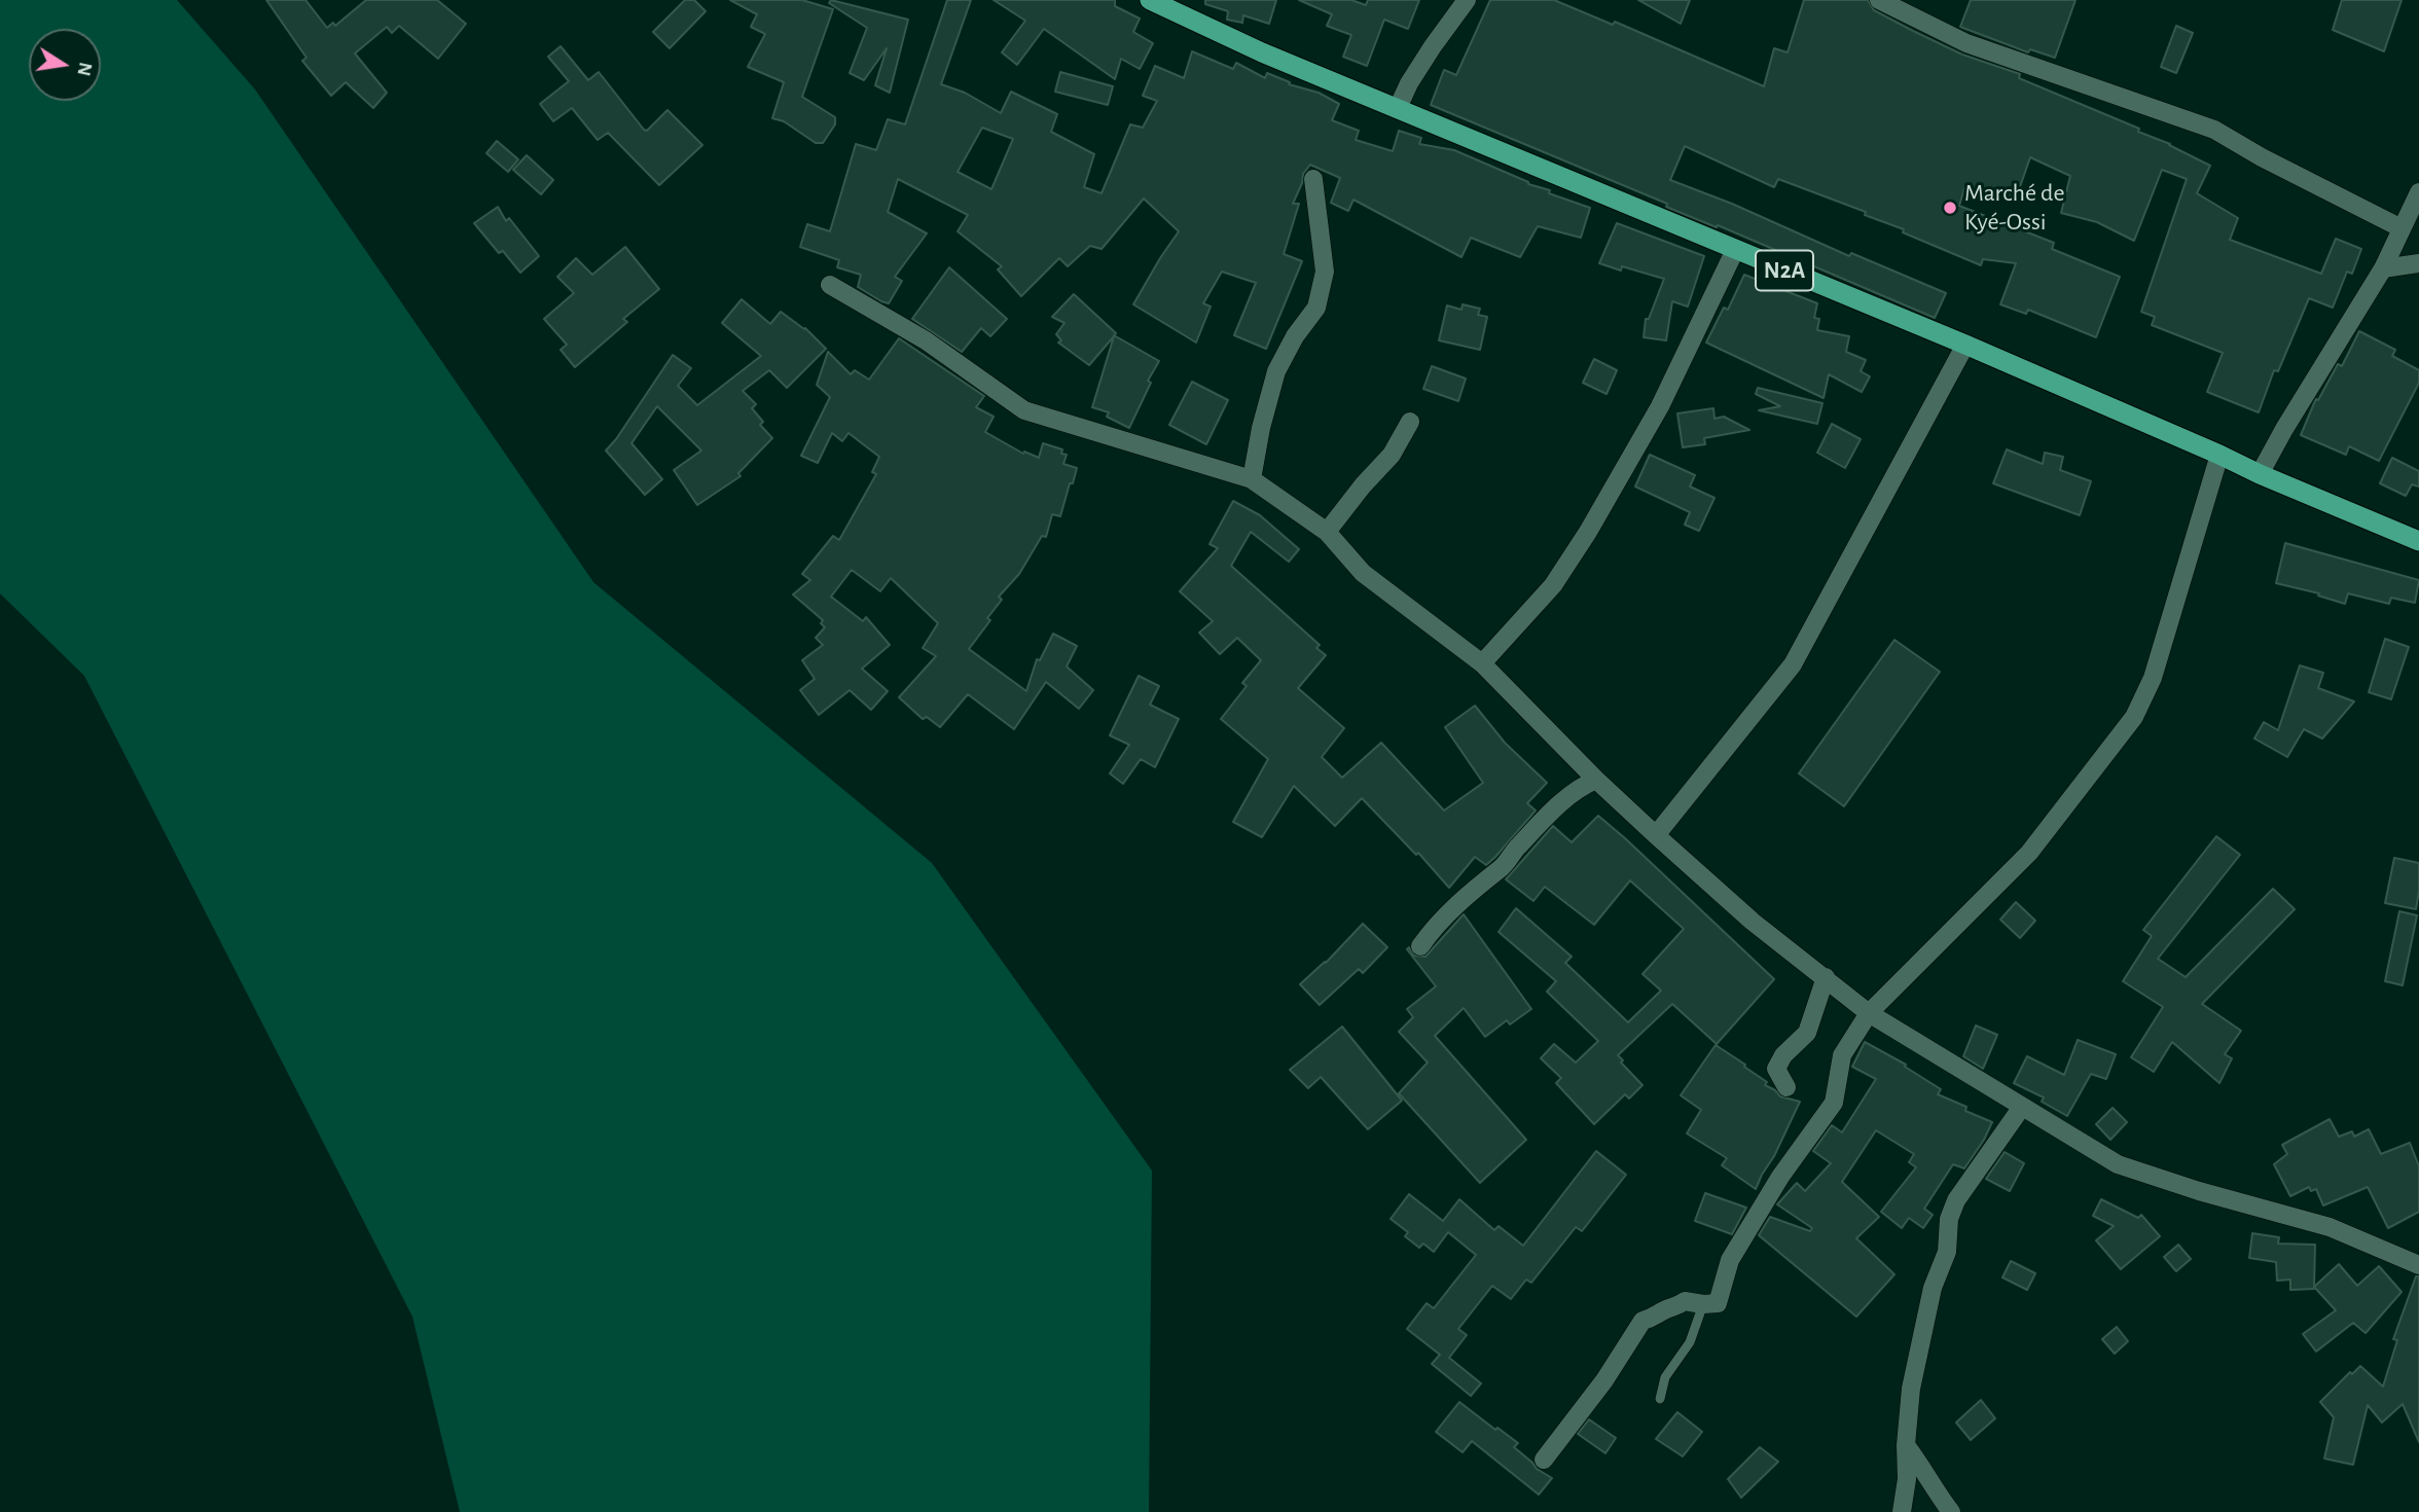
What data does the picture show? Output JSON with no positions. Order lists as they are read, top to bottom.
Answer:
{
  "streets": {
    "highway": ["N2A"]
  },
  "places": ["Marché de Kyé-Ossi"],
  "north": "right"
}
